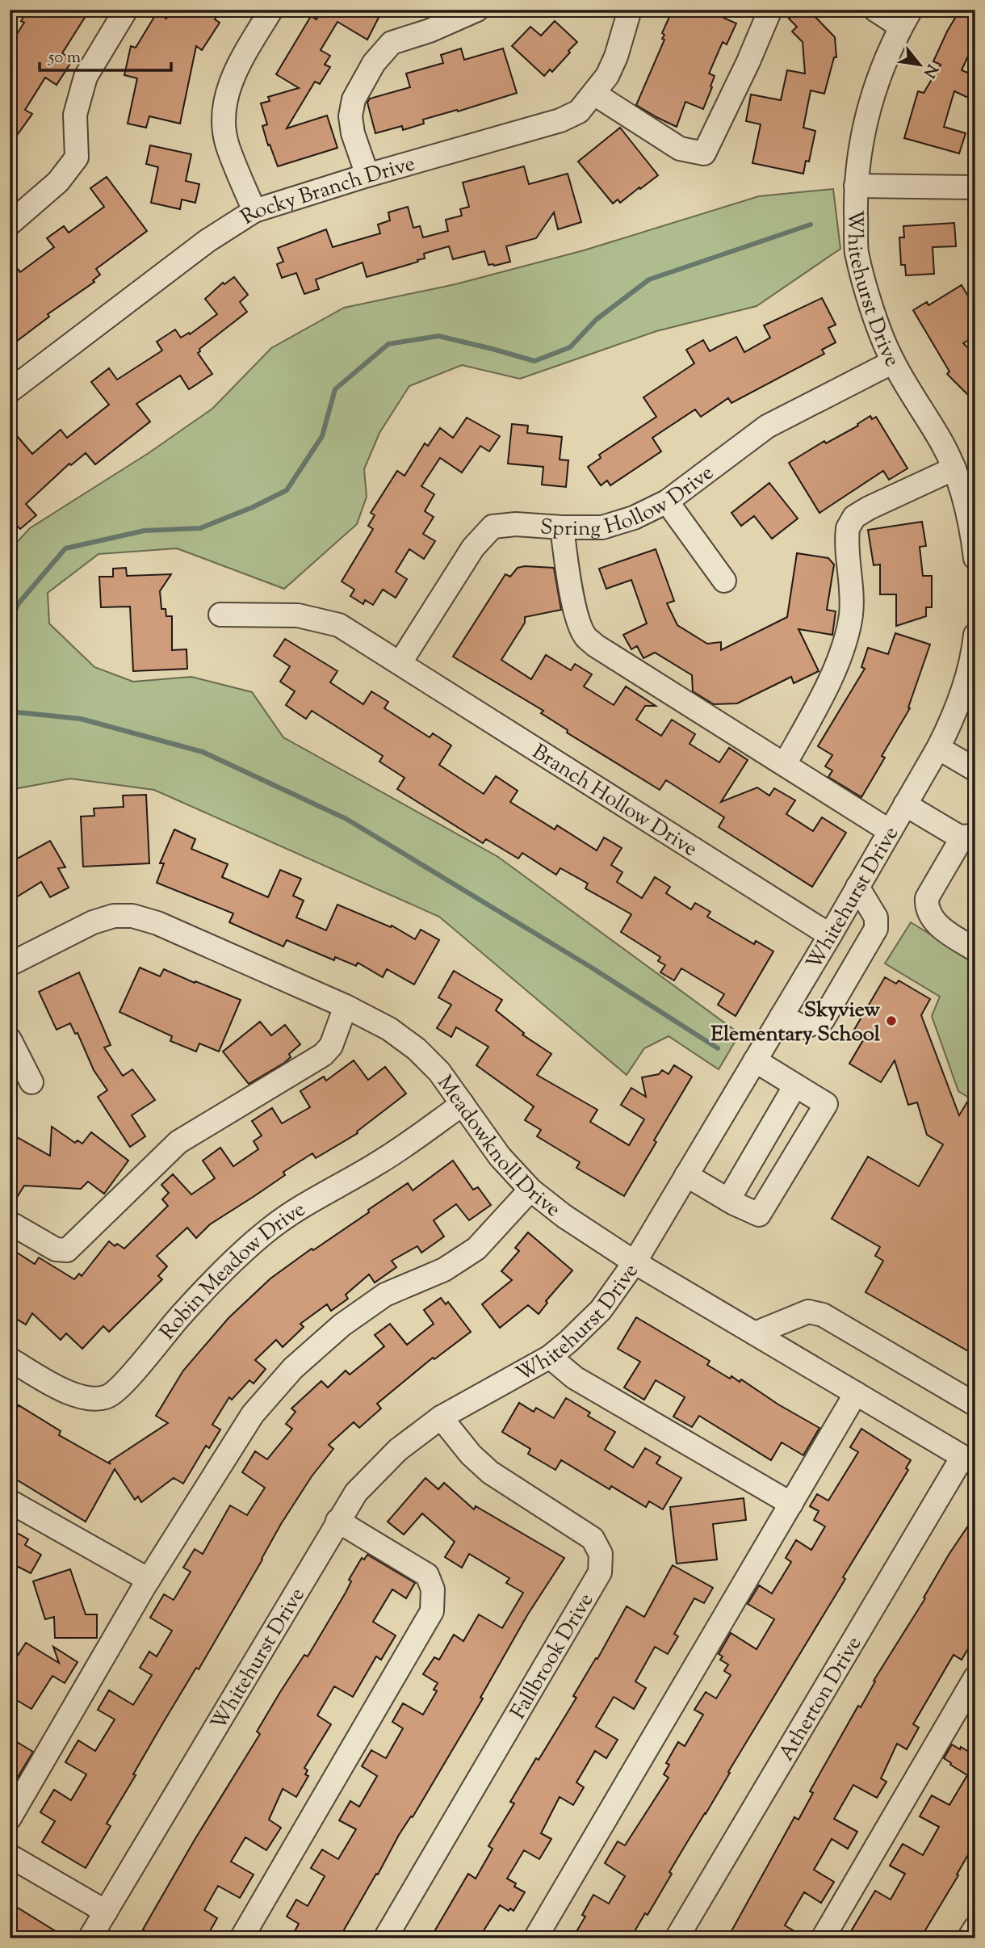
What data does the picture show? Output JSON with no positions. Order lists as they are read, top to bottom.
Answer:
{
  "streets": {
    "street": [
      "Rocky Branch Drive",
      "Whitehurst Drive",
      "Spring Hollow Drive",
      "Branch Hollow Drive",
      "Meadowknoll Drive",
      "Robin Meadow Drive",
      "Fallbrook Drive",
      "Atherton Drive"
    ]
  },
  "crossings": [
    ["Whitehurst Drive", "Spring Hollow Drive"],
    ["Whitehurst Drive", "Branch Hollow Drive"],
    ["Whitehurst Drive", "Meadowknoll Drive"],
    ["Whitehurst Drive", "Fallbrook Drive"],
    ["Spring Hollow Drive", "Branch Hollow Drive"],
    ["Meadowknoll Drive", "Robin Meadow Drive"],
    ["Meadowknoll Drive", "Atherton Drive"]
  ],
  "places": ["Skyview Elementary School"],
  "scale_bar": "50 m",
  "north": "bottom right"
}
